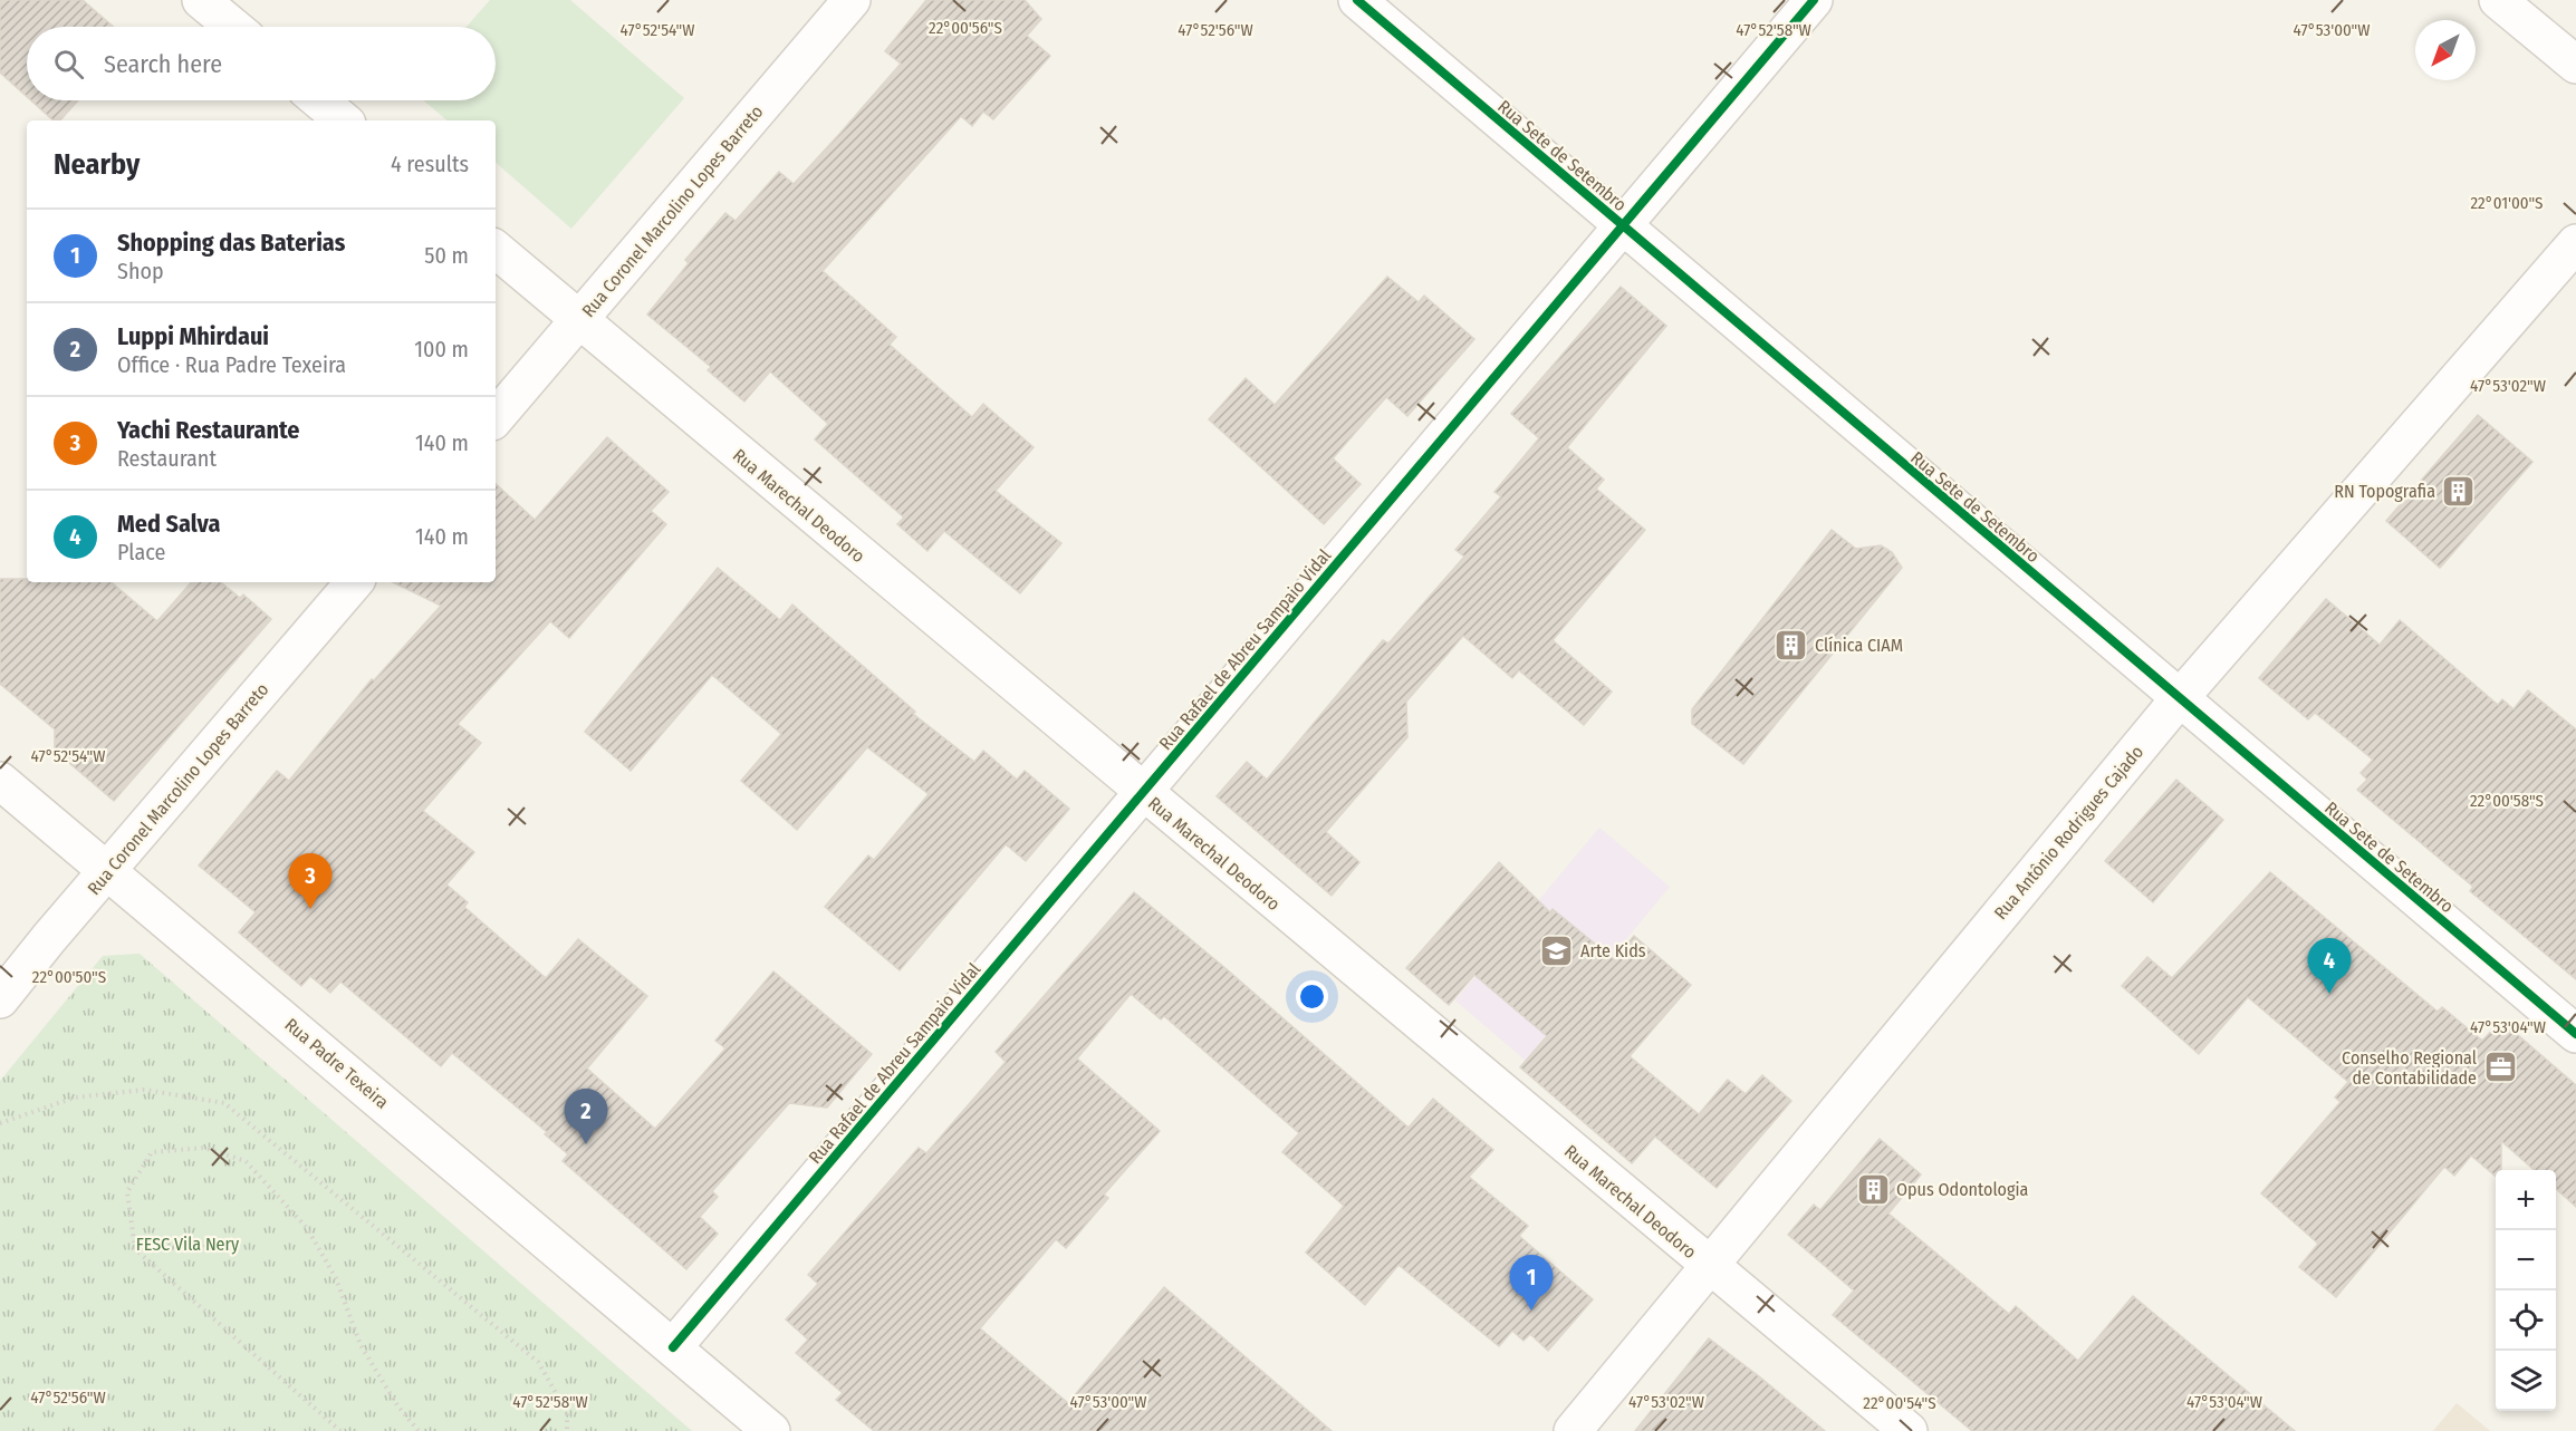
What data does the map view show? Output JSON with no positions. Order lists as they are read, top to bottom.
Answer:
{
  "streets": {
    "street": [
      "Rua Sete de Setembro",
      "Rua Coronel Marcolino Lopes Barreto",
      "Rua Marechal Deodoro",
      "Rua Rafael de Abreu Sampaio Vidal",
      "Rua Antônio Rodrigues Cajado",
      "Rua Padre Texeira"
    ]
  },
  "crossings": [
    ["Rua Sete de Setembro", "Rua Rafael de Abreu Sampaio Vidal"],
    ["Rua Sete de Setembro", "Rua Antônio Rodrigues Cajado"],
    ["Rua Coronel Marcolino Lopes Barreto", "Rua Marechal Deodoro"],
    ["Rua Coronel Marcolino Lopes Barreto", "Rua Padre Texeira"],
    ["Rua Marechal Deodoro", "Rua Rafael de Abreu Sampaio Vidal"],
    ["Rua Marechal Deodoro", "Rua Antônio Rodrigues Cajado"],
    ["Rua Rafael de Abreu Sampaio Vidal", "Rua Padre Texeira"]
  ],
  "parks": ["FESC Vila Nery"],
  "places": {
    "building": ["RN Topografia", "Clínica CIAM", "Opus Odontologia"],
    "school or university": ["Arte Kids"],
    "office": ["Conselho Regional de Contabilidade"]
  },
  "north": "bottom left",
  "page": {
    "search": "Search here",
    "heading": ["Nearby", "4 results"],
    "list": [
      {
        "mark": "1",
        "name": "Shopping das Baterias",
        "note": "Shop",
        "value": "50 m"
      },
      {
        "mark": "2",
        "name": "Luppi Mhirdaui",
        "note": "Office · Rua Padre Texeira",
        "value": "100 m"
      },
      {
        "mark": "3",
        "name": "Yachi Restaurante",
        "note": "Restaurant",
        "value": "140 m"
      },
      {
        "mark": "4",
        "name": "Med Salva",
        "note": "Place",
        "value": "140 m"
      }
    ],
    "pins": [
      "3",
      "4",
      "2",
      "1"
    ],
    "map_buttons": ["+", "−"]
  },
  "coordinates": [
    "22°00'56\"S",
    "47°52'54\"W",
    "47°52'56\"W",
    "47°52'58\"W",
    "47°53'00\"W",
    "22°01'00\"S",
    "47°53'02\"W",
    "22°00'58\"S",
    "22°00'50\"S",
    "47°53'04\"W",
    "22°00'54\"S"
  ]
}
